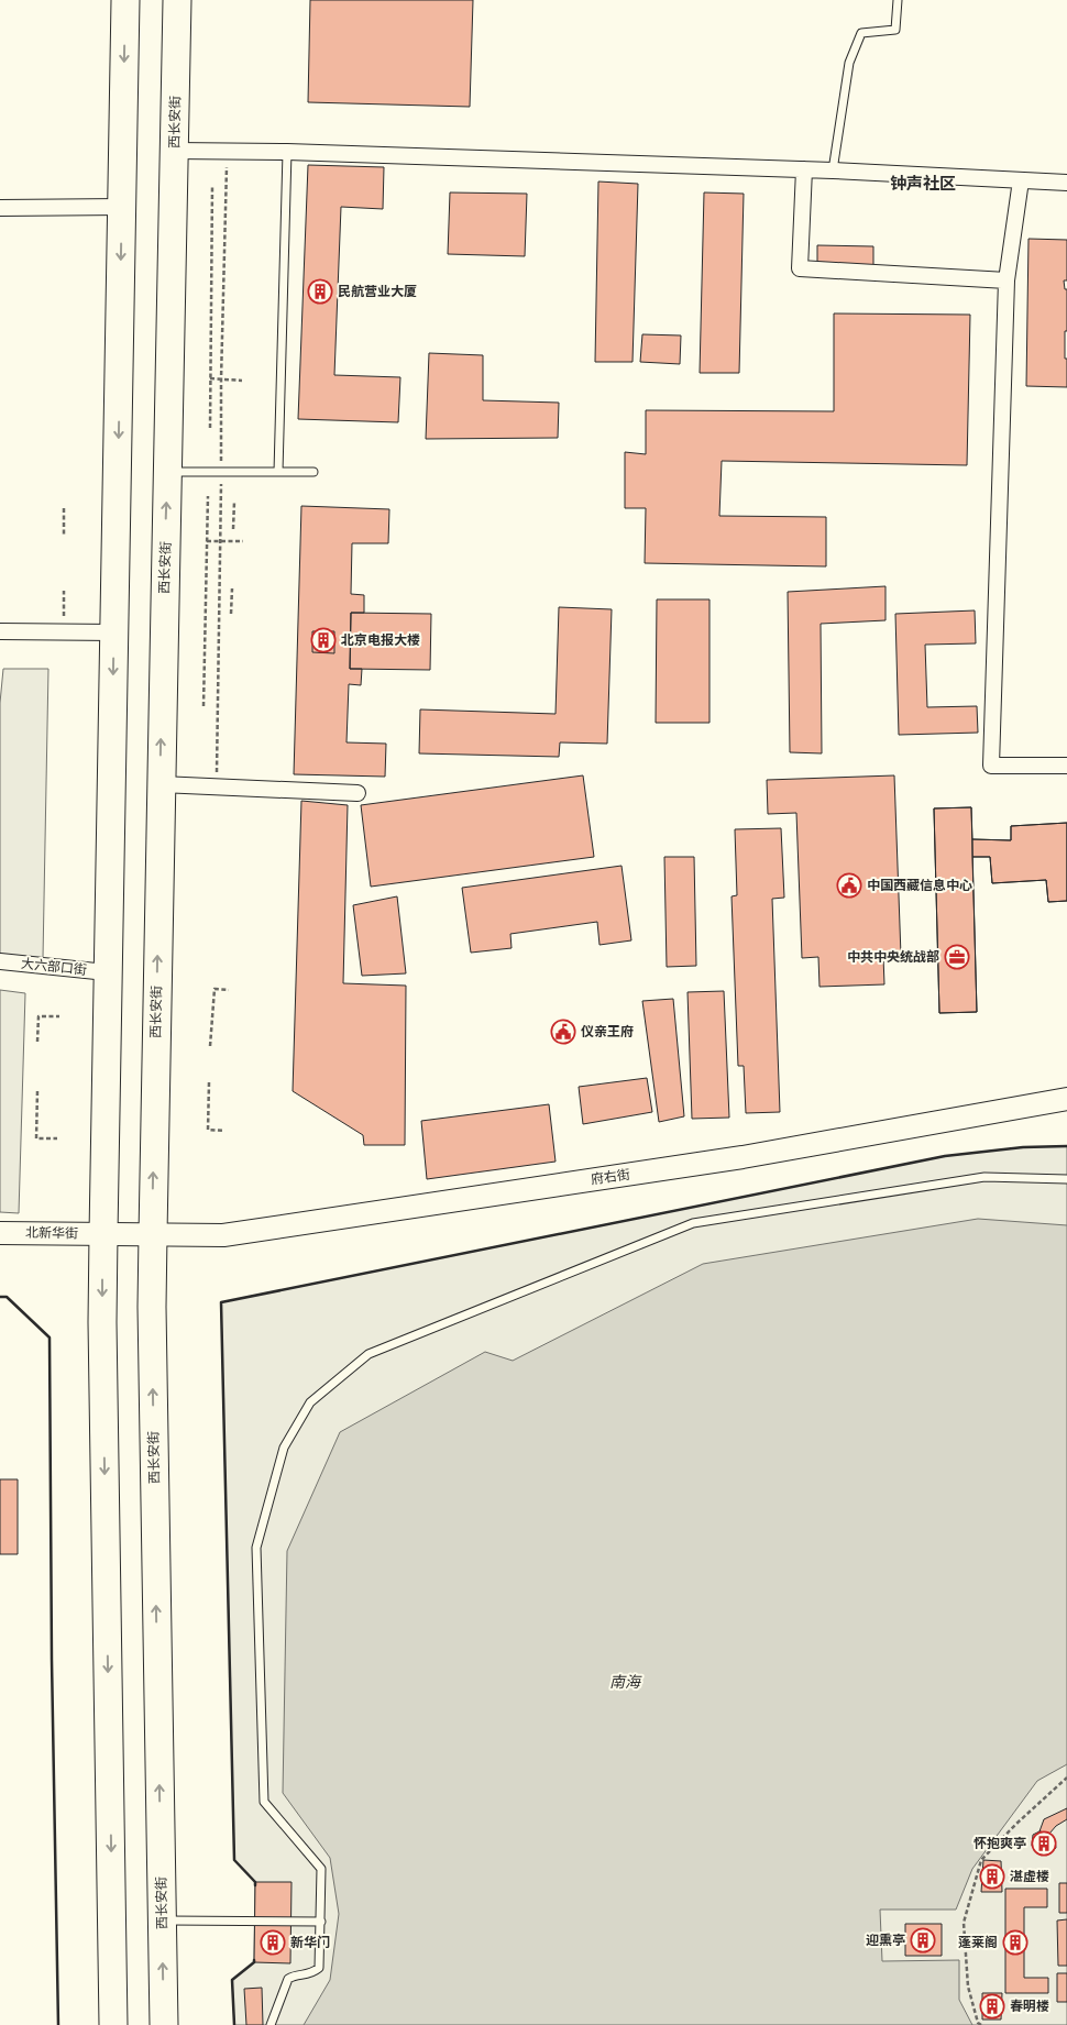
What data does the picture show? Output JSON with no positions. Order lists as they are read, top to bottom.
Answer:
{
  "streets": {
    "highway": ["西长安街"],
    "main road": ["府右街", "北新华街"],
    "street": ["大六部口街"]
  },
  "crossings": [
    ["西长安街", "府右街"],
    ["府右街", "北新华街"]
  ],
  "districts": ["钟声社区"],
  "water": ["南海"],
  "places": {
    "building": [
      "民航营业大厦",
      "北京电报大楼",
      "怀抱爽亭",
      "湛虚楼",
      "迎熏亭",
      "新华门",
      "蓬莱阁",
      "春明楼"
    ],
    "public building": ["中国西藏信息中心", "仪亲王府"],
    "office": ["中共中央统战部"]
  }
}
